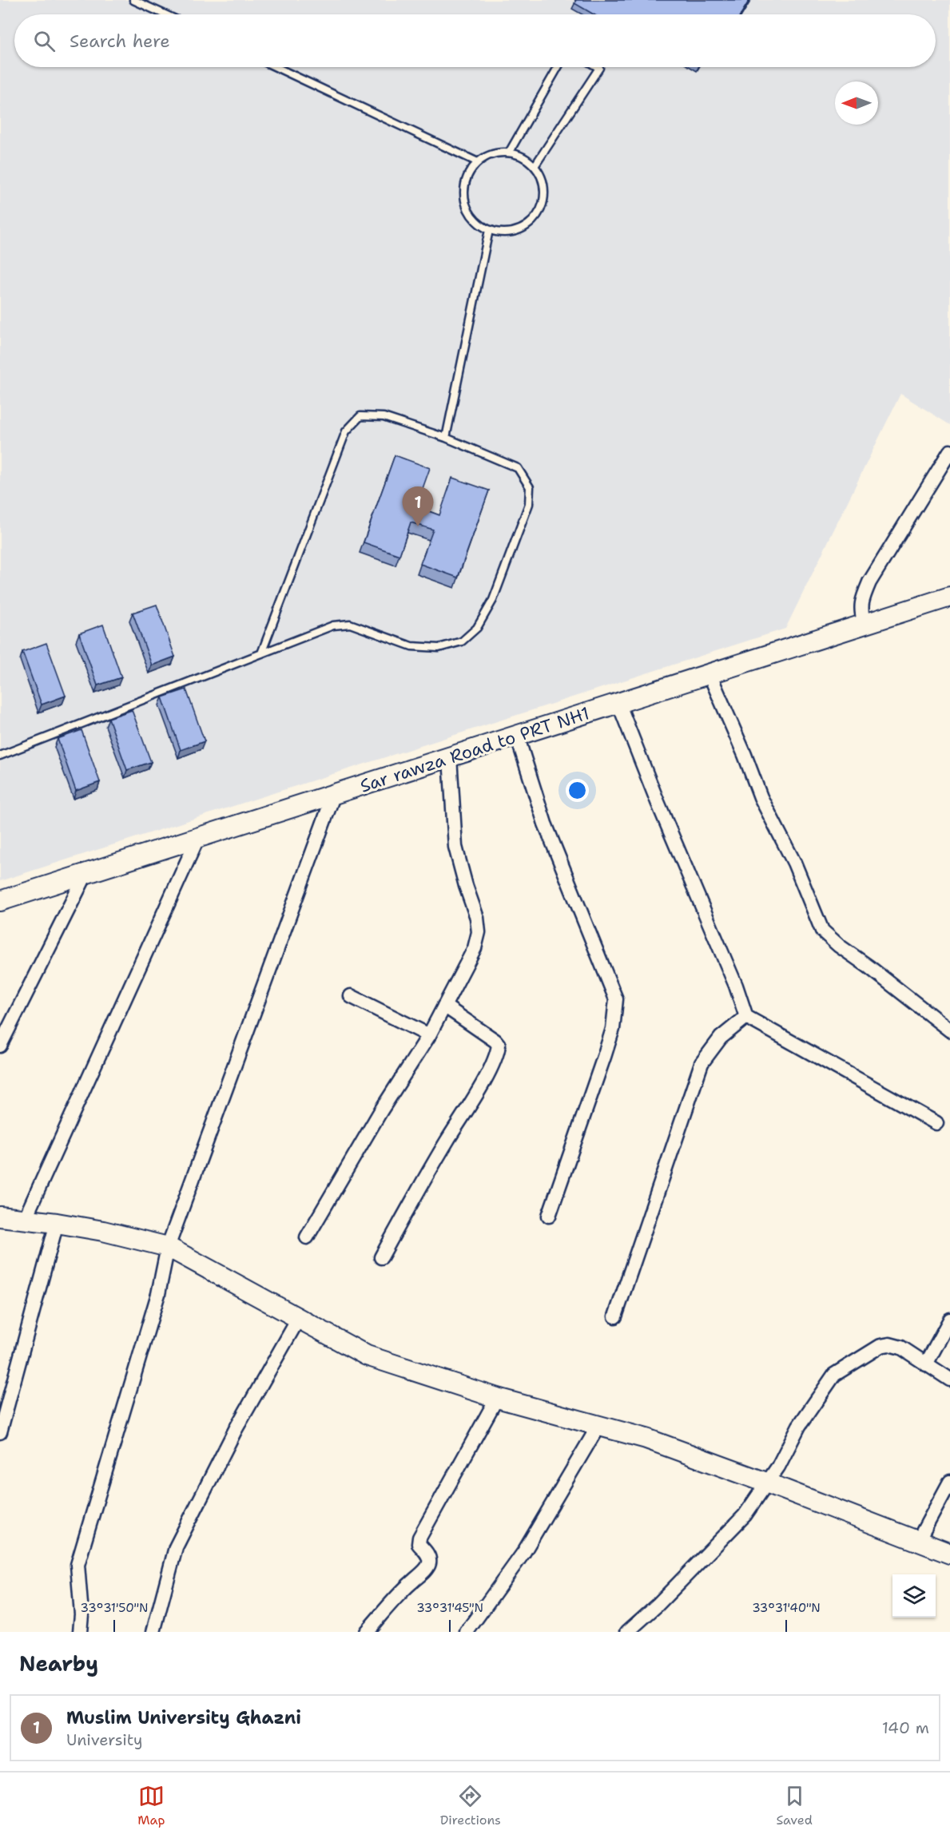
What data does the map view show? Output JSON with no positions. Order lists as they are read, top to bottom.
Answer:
{
  "streets": {
    "street": ["Sar rawza Road to PRT NH1"]
  },
  "north": "left",
  "page": {
    "search": "Search here",
    "pins": "1",
    "heading": "Nearby",
    "list": [
      {
        "mark": "1",
        "name": "Muslim University Ghazni",
        "note": "University",
        "value": "140 m"
      }
    ],
    "nav": ["Map", "Directions", "Saved"]
  },
  "coordinates": ["33°31'50\"N", "33°31'45\"N", "33°31'40\"N"]
}
